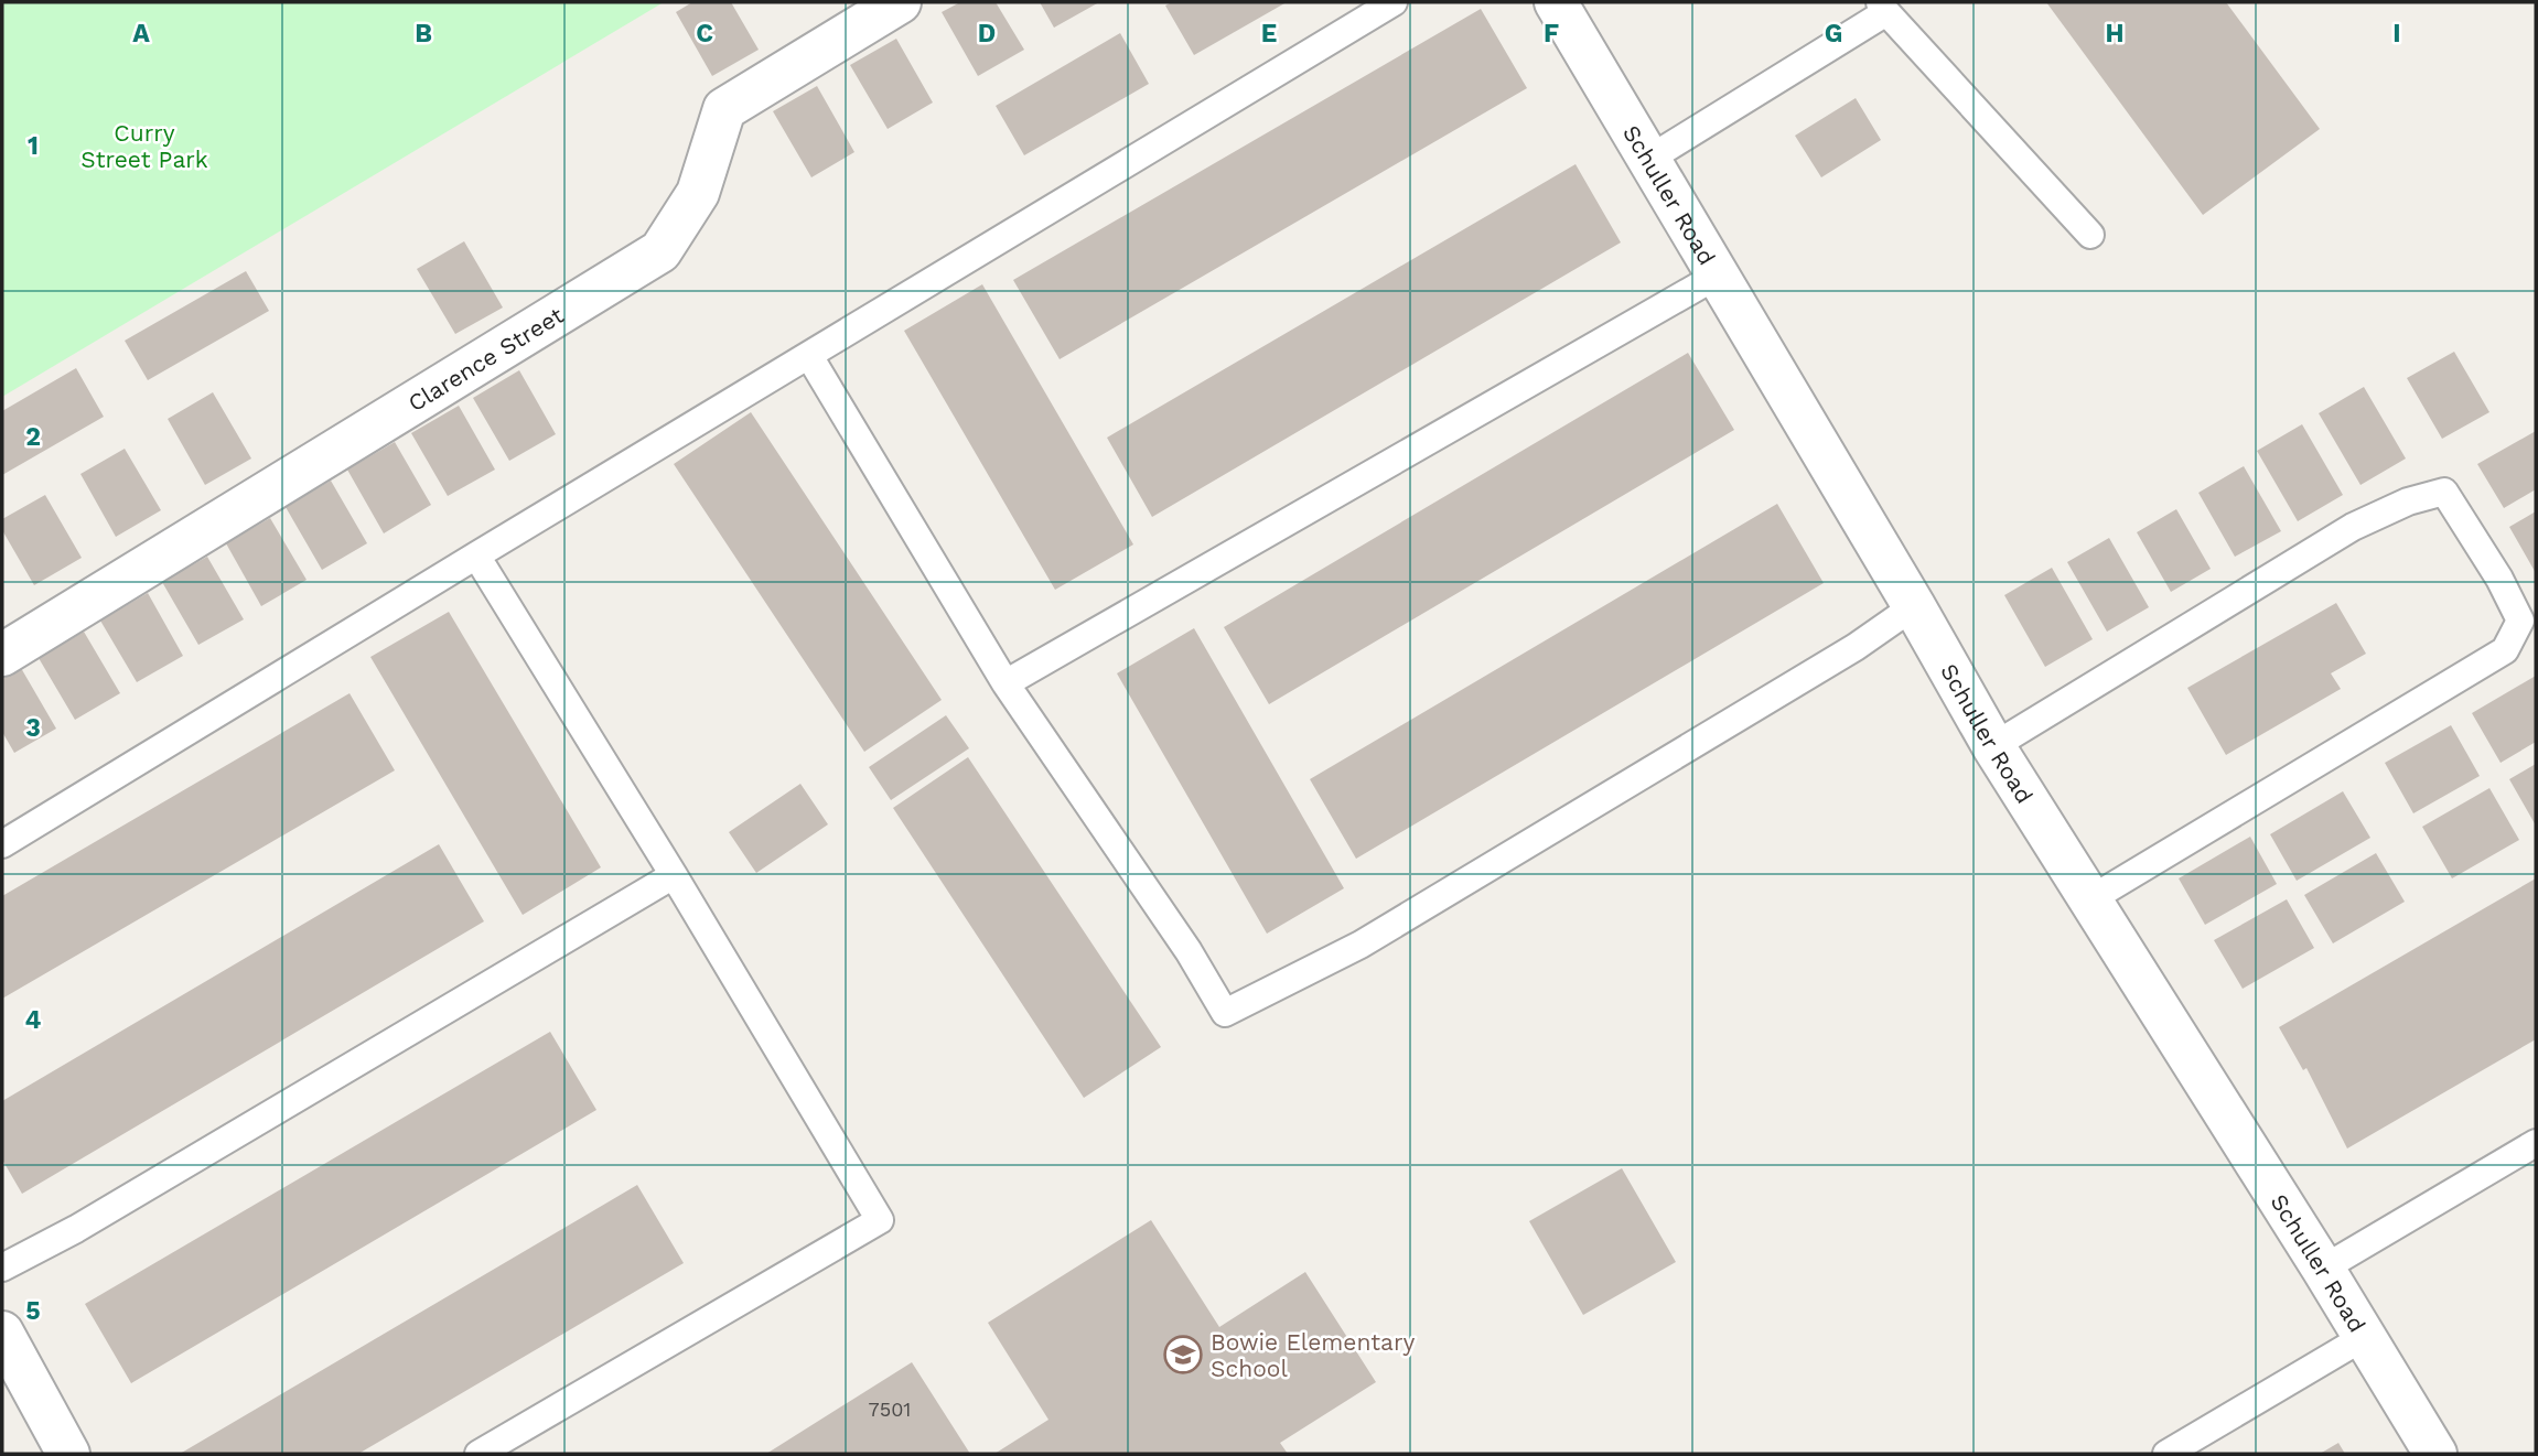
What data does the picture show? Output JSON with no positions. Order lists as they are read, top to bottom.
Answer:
{
  "streets": {
    "street": ["Schuller Road", "Clarence Street"]
  },
  "parks": ["Curry Street Park"],
  "places": {
    "school or university": ["Bowie Elementary School"]
  },
  "house_numbers": ["7501"],
  "grid": {
    "columns": [
      "A",
      "B",
      "C",
      "D",
      "E",
      "F",
      "G",
      "H",
      "I"
    ],
    "rows": [
      "1",
      "2",
      "3",
      "4",
      "5"
    ]
  }
}
